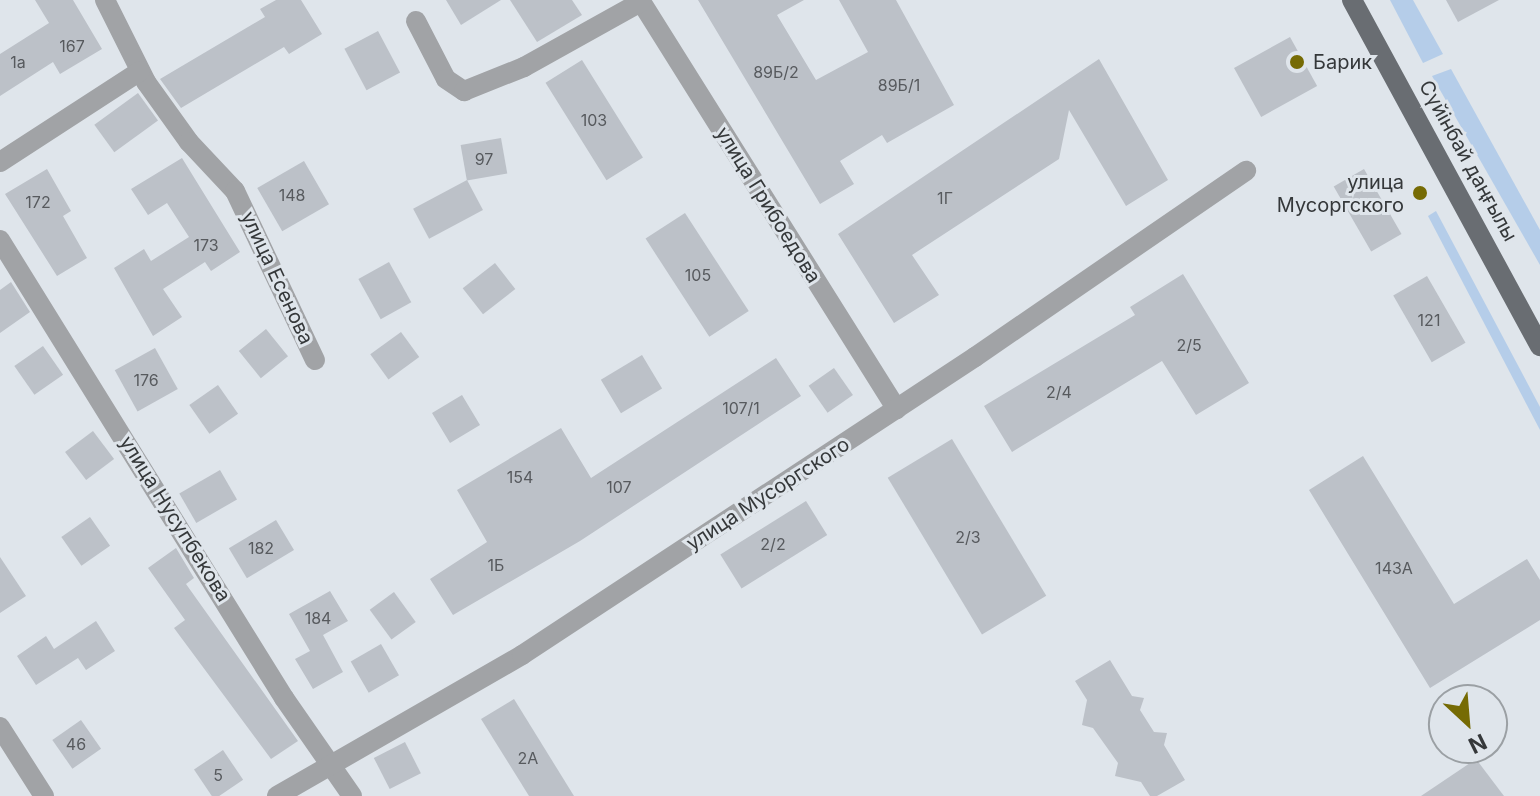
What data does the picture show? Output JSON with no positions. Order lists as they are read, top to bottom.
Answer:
{
  "streets": {
    "main road": ["Сүйінбай даңғылы"],
    "street": [
      "улица Грибоедова",
      "улица Есенова",
      "улица Мусоргского",
      "улица Нусупбекова"
    ]
  },
  "crossings": [
    ["улица Грибоедова", "улица Мусоргского"],
    ["улица Мусоргского", "улица Нусупбекова"]
  ],
  "places": ["Барик", "улица Мусоргского"],
  "house_numbers": [
    "167",
    "1а",
    "89Б/2",
    "89Б/1",
    "103",
    "97",
    "148",
    "1Г",
    "172",
    "173",
    "105",
    "121",
    "2/5",
    "176",
    "2/4",
    "107/1",
    "154",
    "107",
    "2/3",
    "2/2",
    "182",
    "1Б",
    "143А",
    "184",
    "46",
    "2А",
    "5"
  ],
  "north": "bottom right"
}
